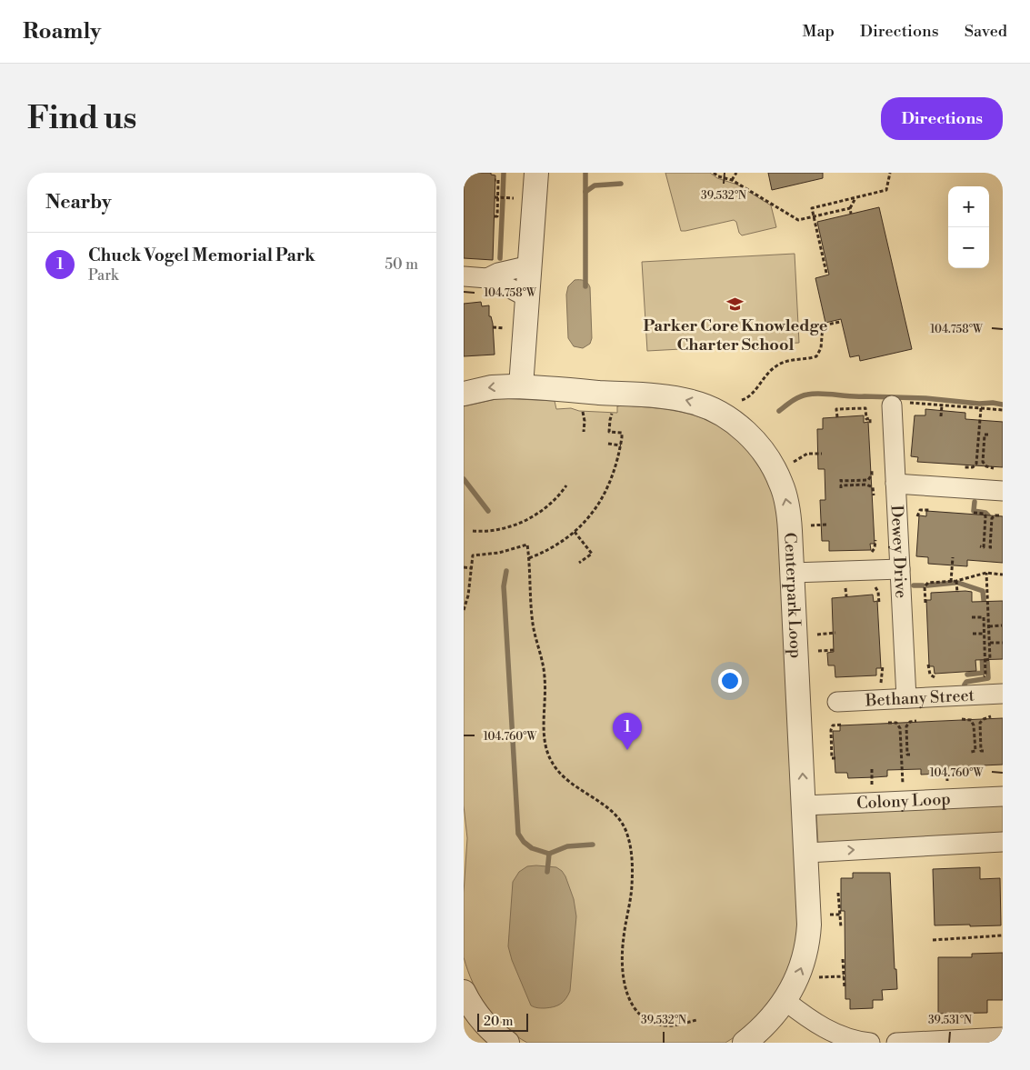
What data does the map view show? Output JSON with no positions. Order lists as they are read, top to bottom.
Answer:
{
  "streets": {
    "street": [
      "Dewey Drive",
      "Centerpark Loop",
      "Bethany Street",
      "Colony Loop"
    ]
  },
  "crossings": [
    ["Dewey Drive", "Bethany Street"],
    ["Centerpark Loop", "Colony Loop"]
  ],
  "places": {
    "school or university": ["Parker Core Knowledge Charter School"]
  },
  "scale_bar": "20 m",
  "page": {
    "header": "Roamly",
    "nav": ["Map", "Directions", "Saved"],
    "buttons": "Directions",
    "title": "Find us",
    "heading": "Nearby",
    "map_buttons": ["+", "−"],
    "list": [
      {
        "mark": "1",
        "name": "Chuck Vogel Memorial Park",
        "note": "Park",
        "value": "50 m"
      }
    ],
    "pins": "1",
    "scale": "20 m"
  },
  "coordinates": [
    "39.532°N",
    "104.758°W",
    "104.760°W",
    "39.531°N"
  ]
}
